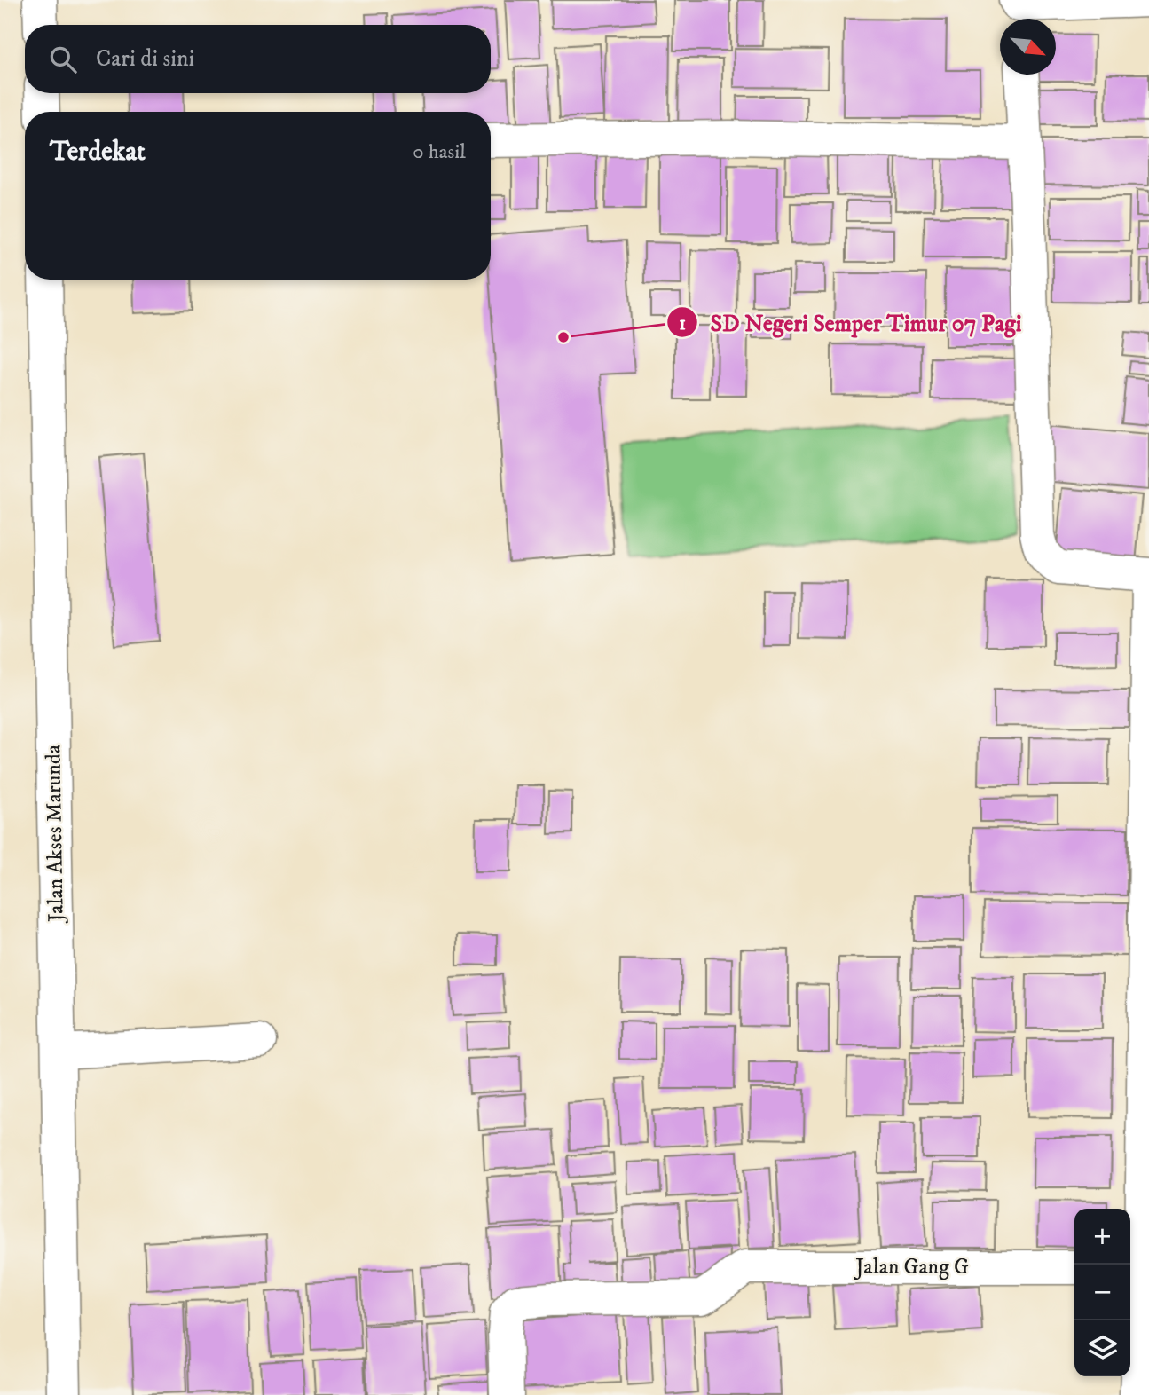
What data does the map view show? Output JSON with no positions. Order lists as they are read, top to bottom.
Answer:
{
  "streets": {
    "street": ["Jalan Akses Marunda", "Jalan Gang G"]
  },
  "places": ["SD Negeri Semper Timur 07 Pagi"],
  "north": "bottom right",
  "page": {
    "search": "Cari di sini",
    "heading": ["Terdekat", "0 hasil"],
    "map_buttons": ["+", "−"]
  }
}
